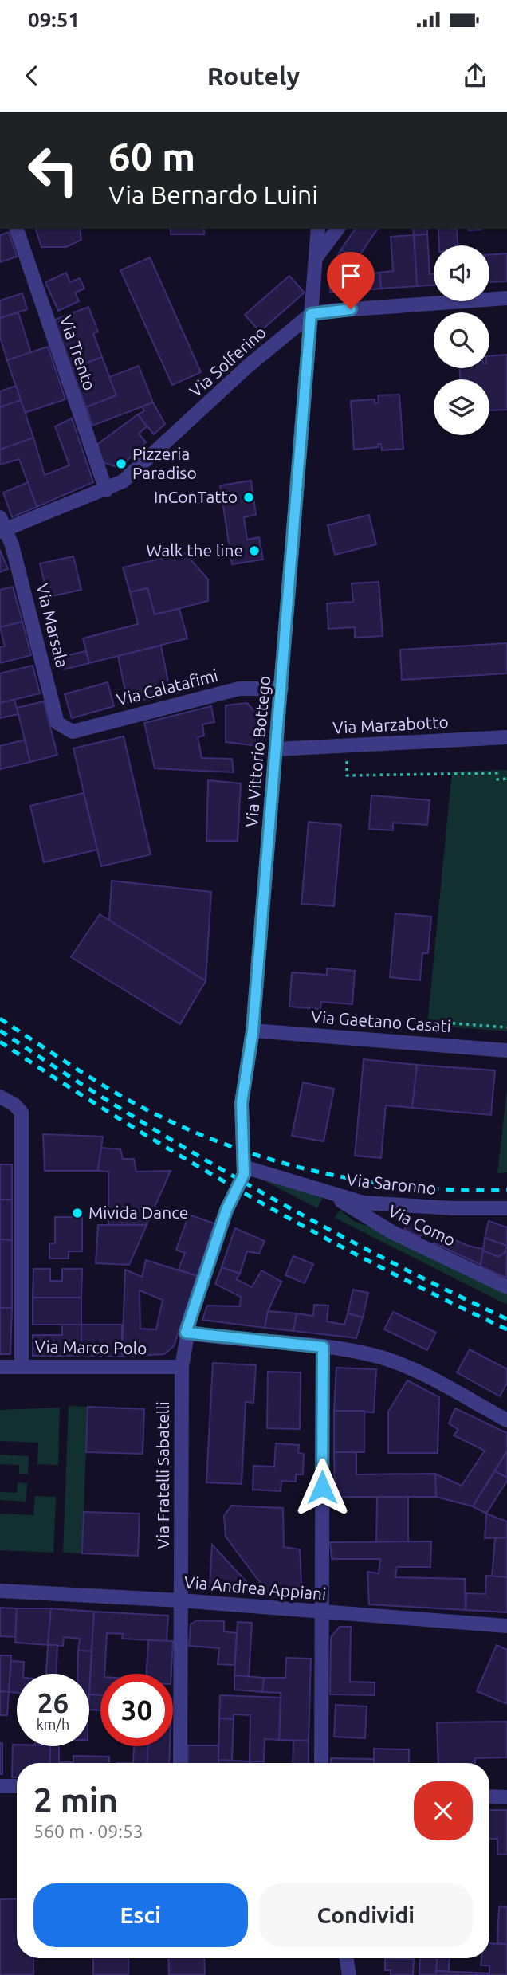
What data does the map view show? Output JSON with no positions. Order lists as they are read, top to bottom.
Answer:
{
  "streets": {
    "street": [
      "Via Trento",
      "Via Solferino",
      "Via Marsala",
      "Via Calatafimi",
      "Via Marzabotto",
      "Via Vittorio Bottego",
      "Via Gaetano Casati",
      "Via Saronno",
      "Via Como",
      "Via Marco Polo",
      "Via Fratelli Sabatelli",
      "Via Andrea Appiani"
    ]
  },
  "crossings": [
    ["Via Trento", "Via Solferino"],
    ["Via Solferino", "Via Marsala"],
    ["Via Solferino", "Via Vittorio Bottego"],
    ["Via Marsala", "Via Calatafimi"],
    ["Via Calatafimi", "Via Vittorio Bottego"],
    ["Via Marzabotto", "Via Vittorio Bottego"],
    ["Via Vittorio Bottego", "Via Gaetano Casati"],
    ["Via Vittorio Bottego", "Via Saronno"],
    ["Via Vittorio Bottego", "Via Fratelli Sabatelli"],
    ["Via Saronno", "Via Como"],
    ["Via Marco Polo", "Via Fratelli Sabatelli"],
    ["Via Fratelli Sabatelli", "Via Andrea Appiani"]
  ],
  "places": [
    "Pizzeria Paradiso",
    "InConTatto",
    "Walk the line",
    "Mivida Dance"
  ],
  "page": {
    "status": "09:51",
    "header": "Routely",
    "turn": ["60 m", "Via Bernardo Luini"],
    "speed": "26 km/h",
    "limit": "30",
    "heading": ["2 min", "560 m · 09:53"],
    "buttons": ["Esci", "Condividi"]
  }
}
